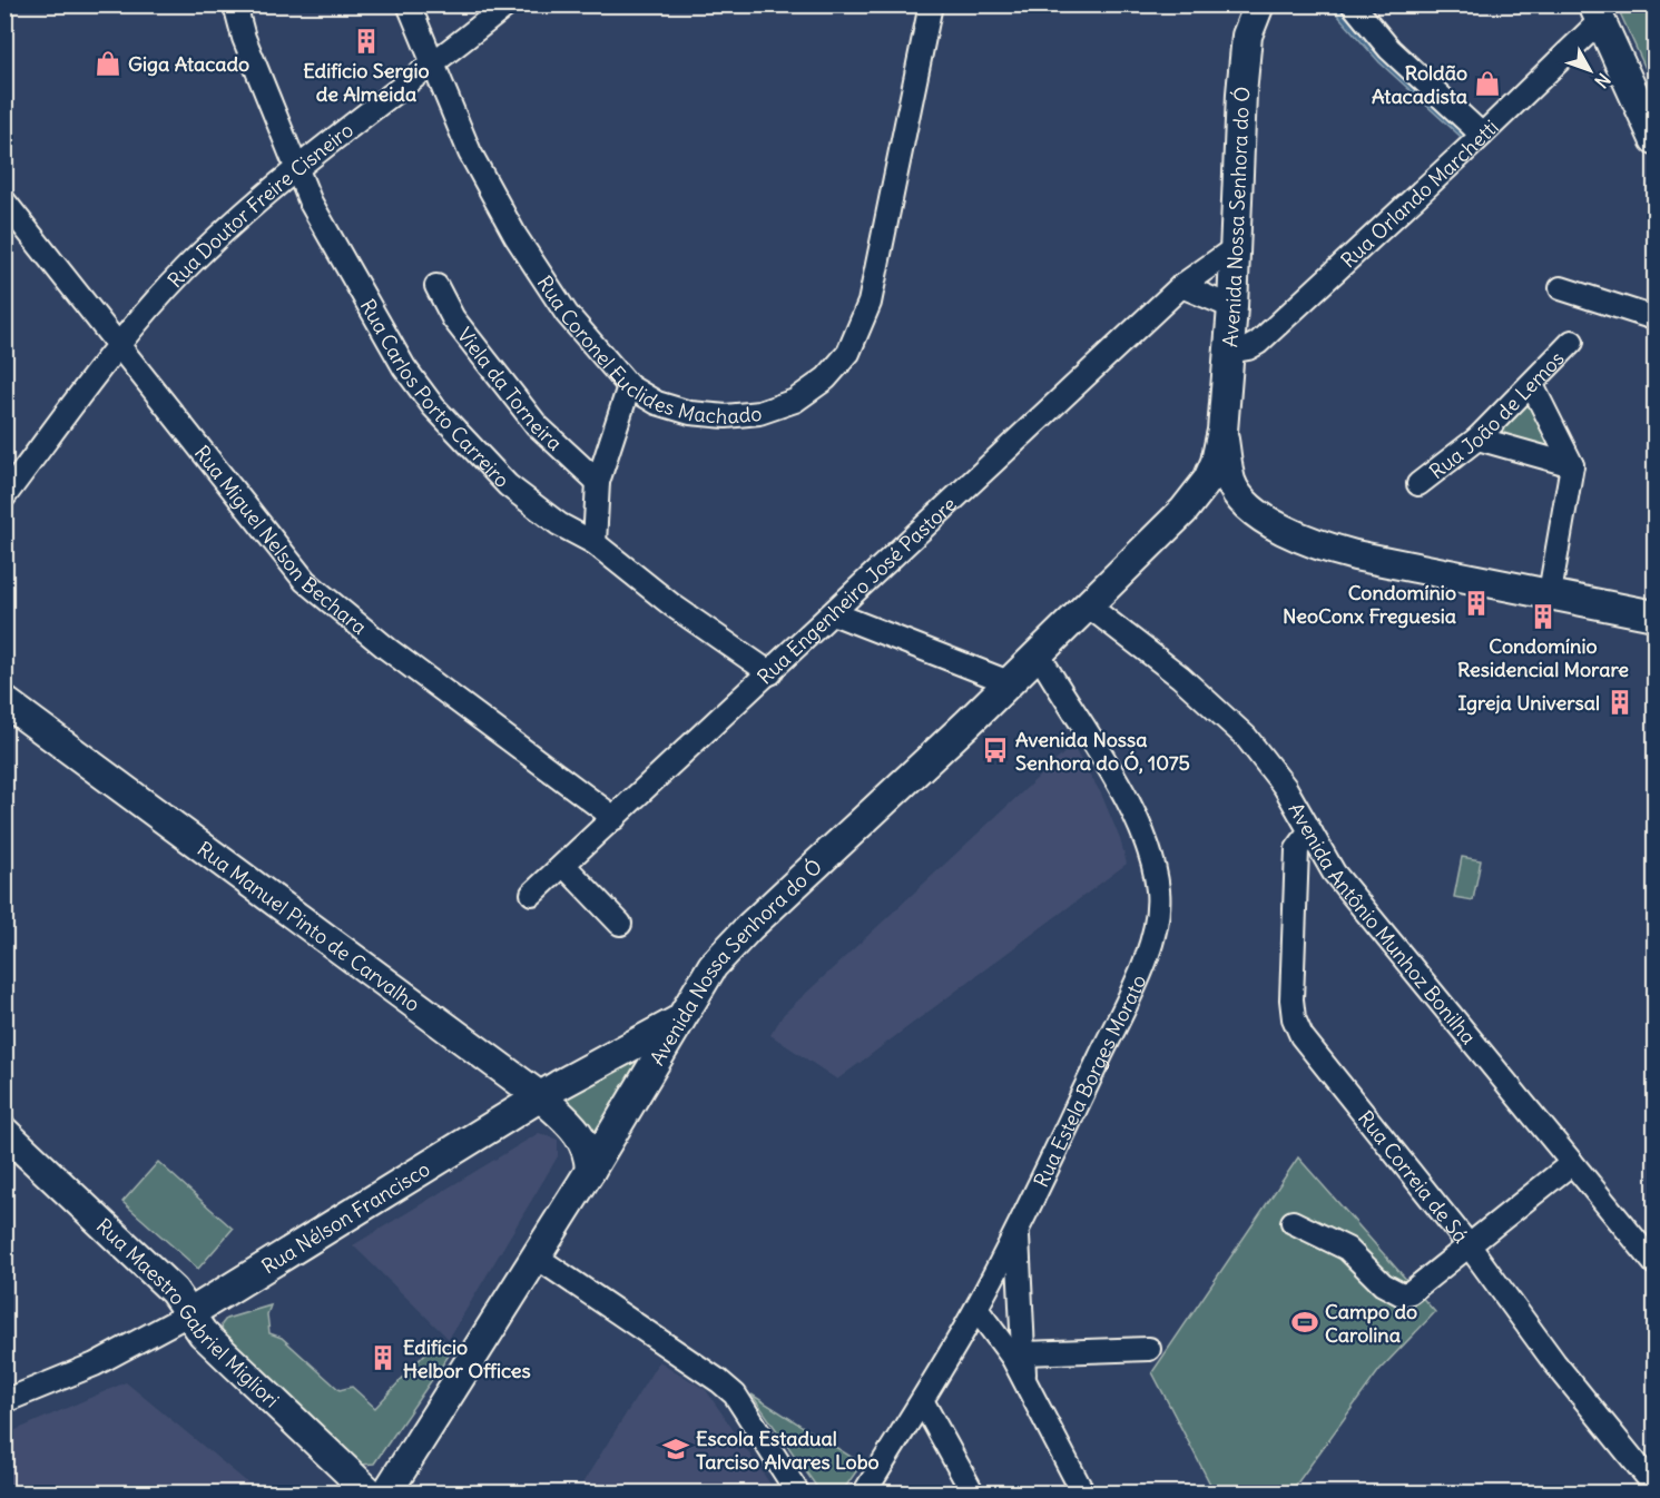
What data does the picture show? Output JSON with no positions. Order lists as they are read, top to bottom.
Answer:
{
  "streets": {
    "main road": [
      "Avenida Nossa Senhora do Ó",
      "Rua Manuel Pinto de Carvalho",
      "Rua Nélson Francisco",
      "Rua Maestro Gabriel Migliori"
    ],
    "street": [
      "Rua Orlando Marchetti",
      "Rua Doutor Freire Cisneiro",
      "Rua Coronel Euclides Machado",
      "Viela da Torneira",
      "Rua Carlos Porto Carreiro",
      "Rua João de Lemos",
      "Rua Miguel Nelson Bechara",
      "Rua Engenheiro José Pastore",
      "Avenida Antônio Munhoz Bonilha",
      "Rua Estela Borges Morato",
      "Rua Correia de Sá"
    ]
  },
  "crossings": [
    ["Rua Orlando Marchetti", "Avenida Nossa Senhora do Ó"],
    ["Rua Doutor Freire Cisneiro", "Rua Coronel Euclides Machado"],
    ["Rua Doutor Freire Cisneiro", "Rua Carlos Porto Carreiro"],
    ["Rua Doutor Freire Cisneiro", "Rua Miguel Nelson Bechara"],
    ["Avenida Nossa Senhora do Ó", "Rua Engenheiro José Pastore"],
    ["Avenida Nossa Senhora do Ó", "Avenida Antônio Munhoz Bonilha"],
    ["Avenida Nossa Senhora do Ó", "Rua Manuel Pinto de Carvalho"],
    ["Avenida Nossa Senhora do Ó", "Rua Estela Borges Morato"],
    ["Avenida Nossa Senhora do Ó", "Rua Nélson Francisco"],
    ["Rua Carlos Porto Carreiro", "Rua Engenheiro José Pastore"],
    ["Rua Miguel Nelson Bechara", "Rua Engenheiro José Pastore"],
    ["Avenida Antônio Munhoz Bonilha", "Rua Correia de Sá"],
    ["Rua Manuel Pinto de Carvalho", "Rua Nélson Francisco"],
    ["Rua Nélson Francisco", "Rua Maestro Gabriel Migliori"]
  ],
  "places": {
    "building": [
      "Edifício Sergio de Almeida",
      "Condomínio NeoConx Freguesia",
      "Condomínio Residencial Morare",
      "Igreja Universal",
      "Edifício Helbor Offices"
    ],
    "shop": ["Giga Atacado", "Roldão Atacadista"],
    "bus stop": ["Avenida Nossa Senhora do Ó, 1075"],
    "sports": ["Campo do Carolina"],
    "school or university": ["Escola Estadual Tarciso Alvares Lobo"]
  },
  "north": "bottom right"
}
